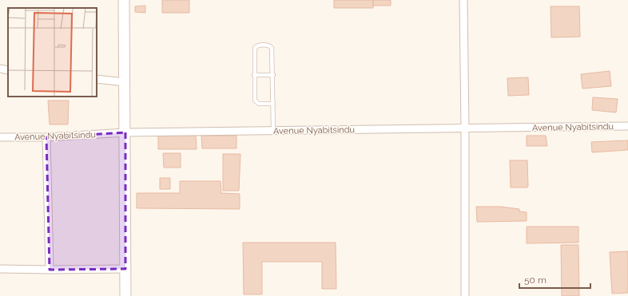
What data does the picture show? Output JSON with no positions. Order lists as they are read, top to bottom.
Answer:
{
  "streets": {
    "street": ["Avenue Nyabitsindu"]
  },
  "scale_bar": "50 m"
}
